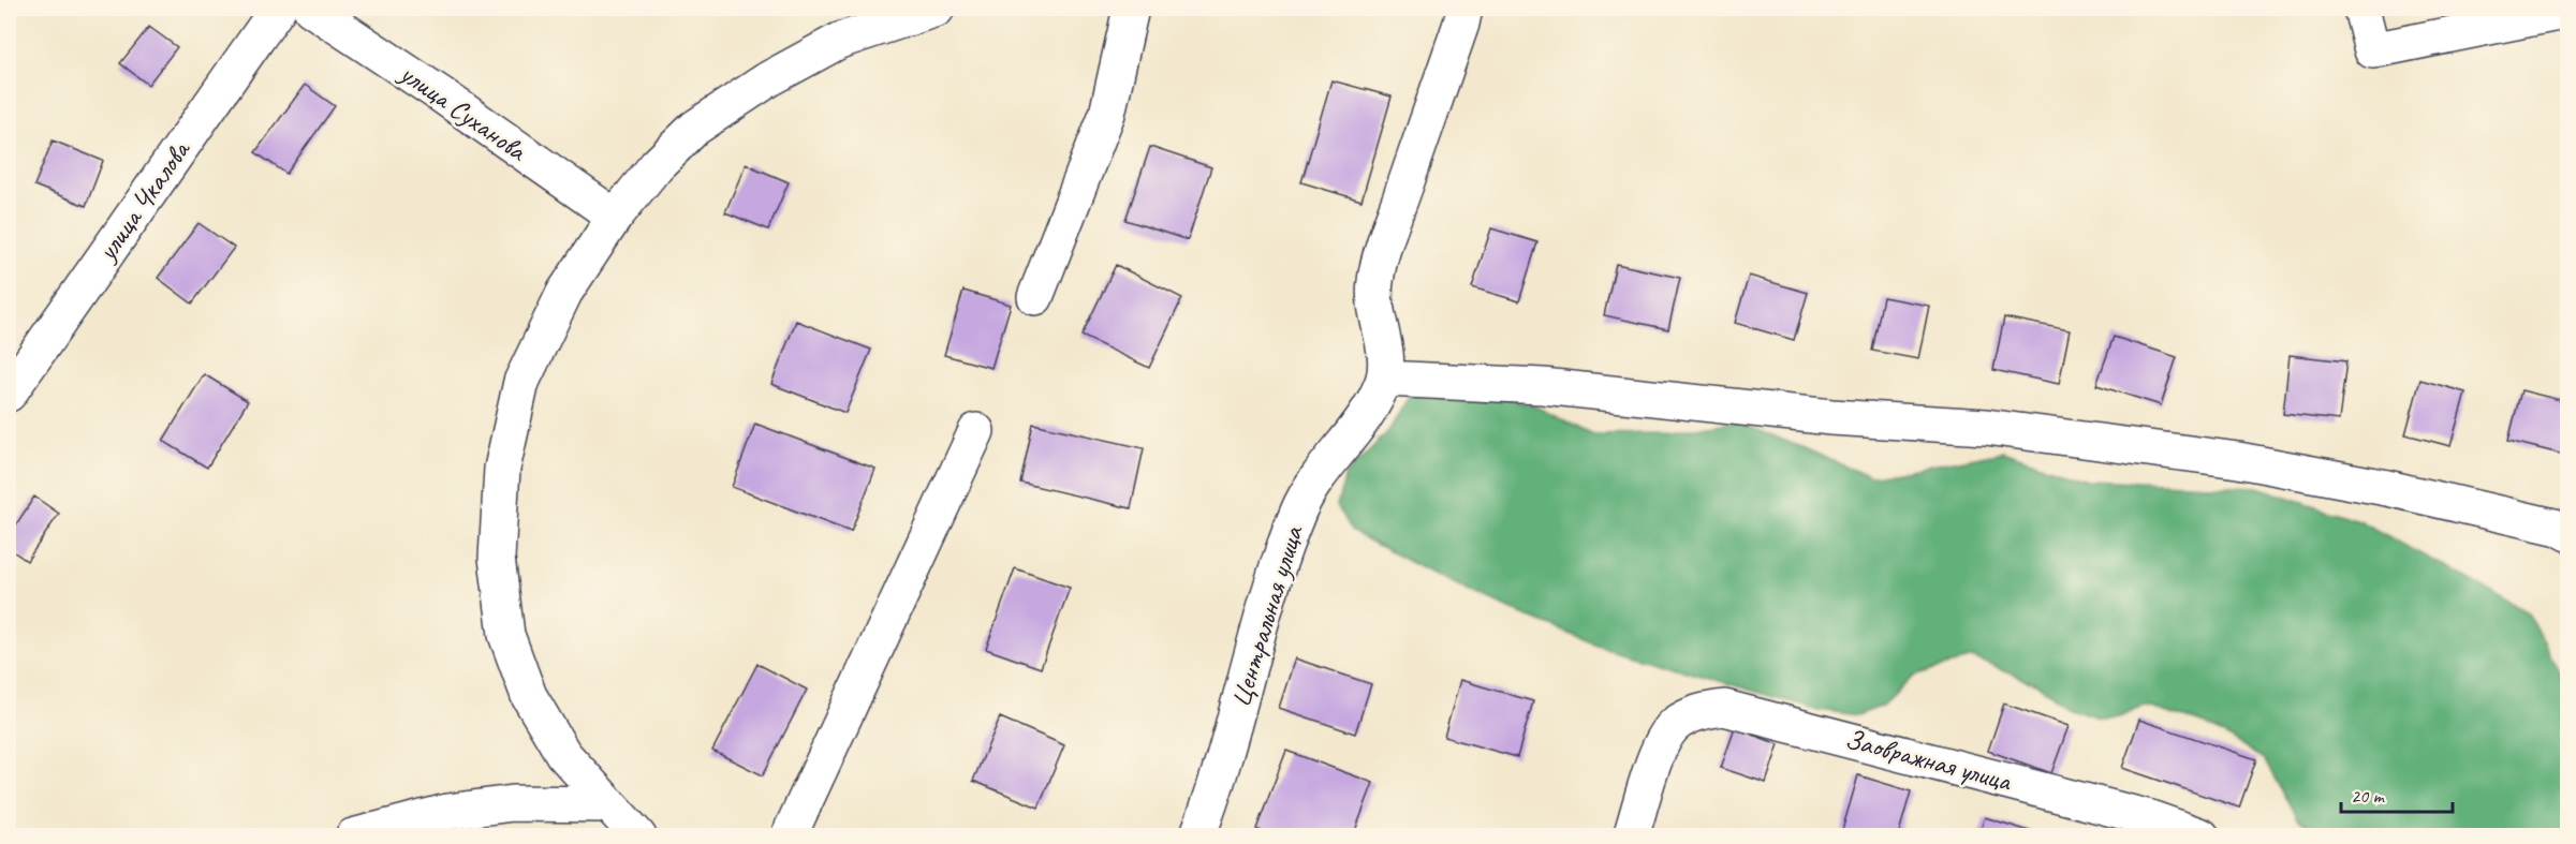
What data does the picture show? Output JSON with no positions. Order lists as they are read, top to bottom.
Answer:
{
  "streets": {
    "street": [
      "улица Суханова",
      "улица Чкалова",
      "Центральная улица",
      "Заовражная улица"
    ]
  },
  "scale_bar": "20 m"
}
